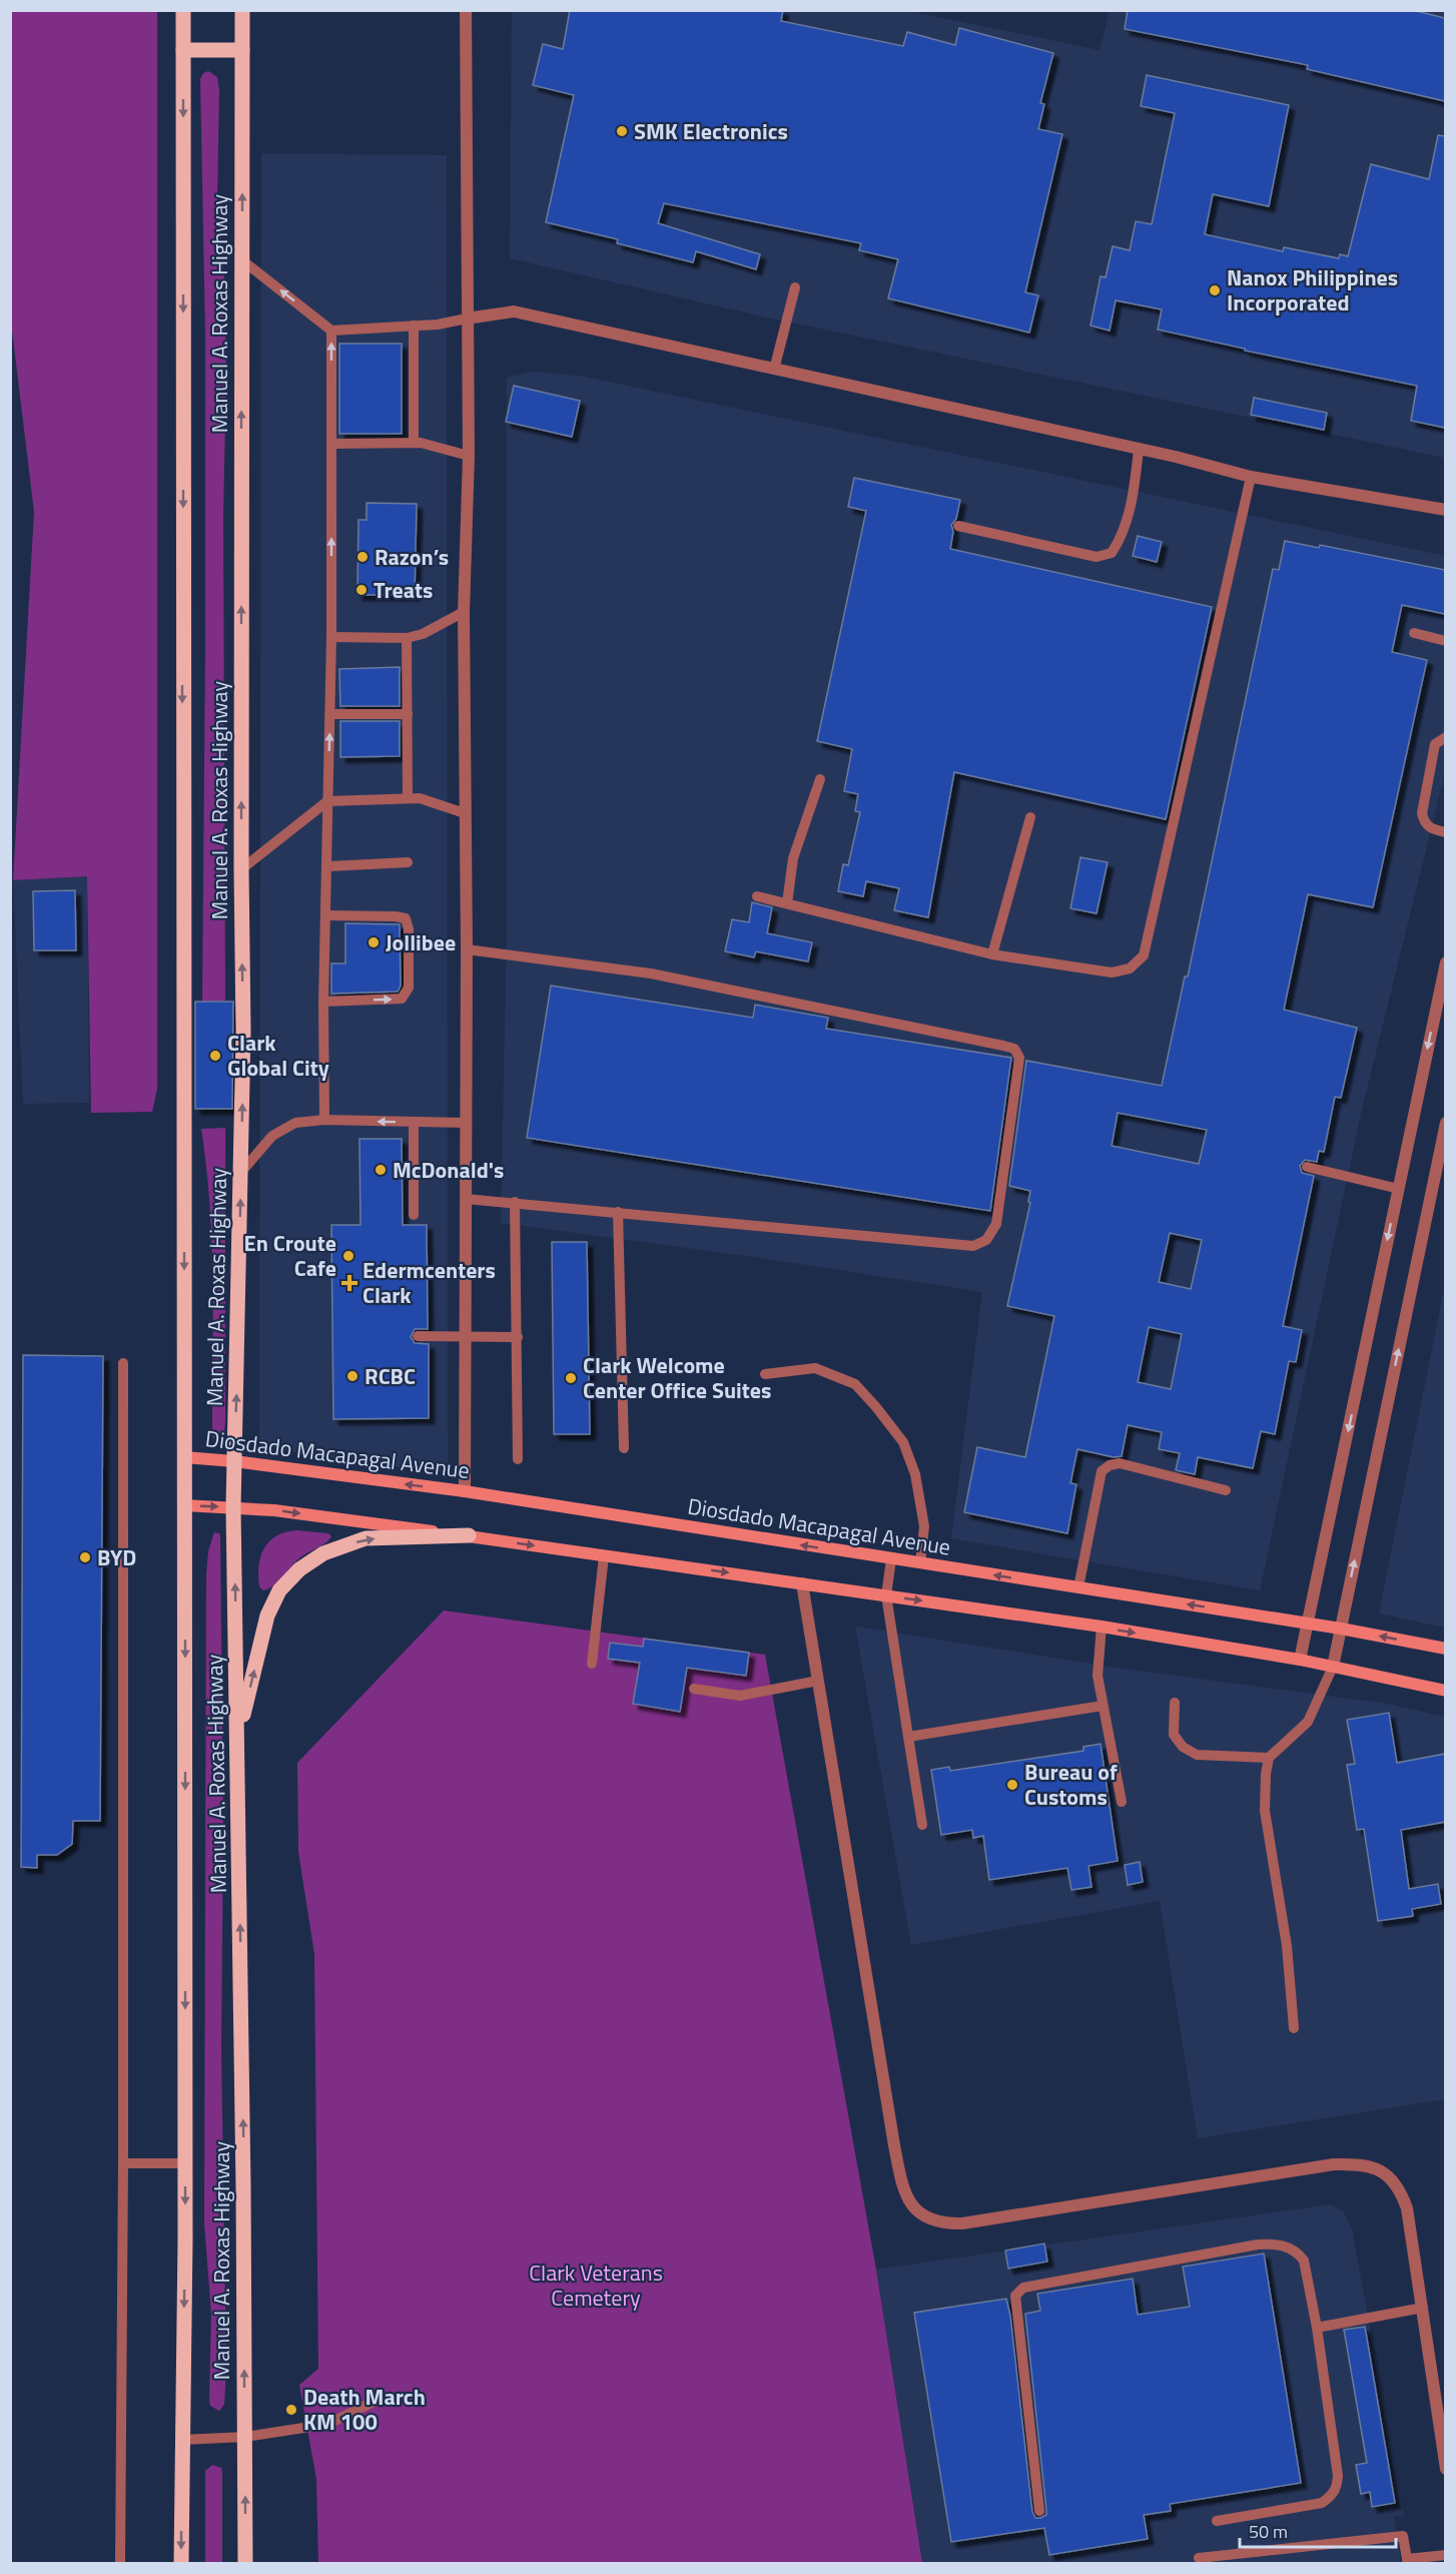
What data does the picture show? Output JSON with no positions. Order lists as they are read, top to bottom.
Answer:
{
  "streets": {
    "main road": ["Manuel A. Roxas Highway", "Diosdado Macapagal Avenue"]
  },
  "crossings": [
    ["Manuel A. Roxas Highway", "Diosdado Macapagal Avenue"]
  ],
  "parks": ["Clark Veterans Cemetery"],
  "places": {
    "other": [
      "SMK Electronics",
      "Nanox Philippines Incorporated",
      "Razon’s",
      "Treats",
      "Jollibee",
      "Clark Global City",
      "McDonald's",
      "En Croute Cafe",
      "RCBC",
      "Clark Welcome Center Office Suites",
      "BYD",
      "Bureau of Customs",
      "Death March KM 100"
    ],
    "health": ["Edermcenters Clark"]
  },
  "scale_bar": "50 m"
}
